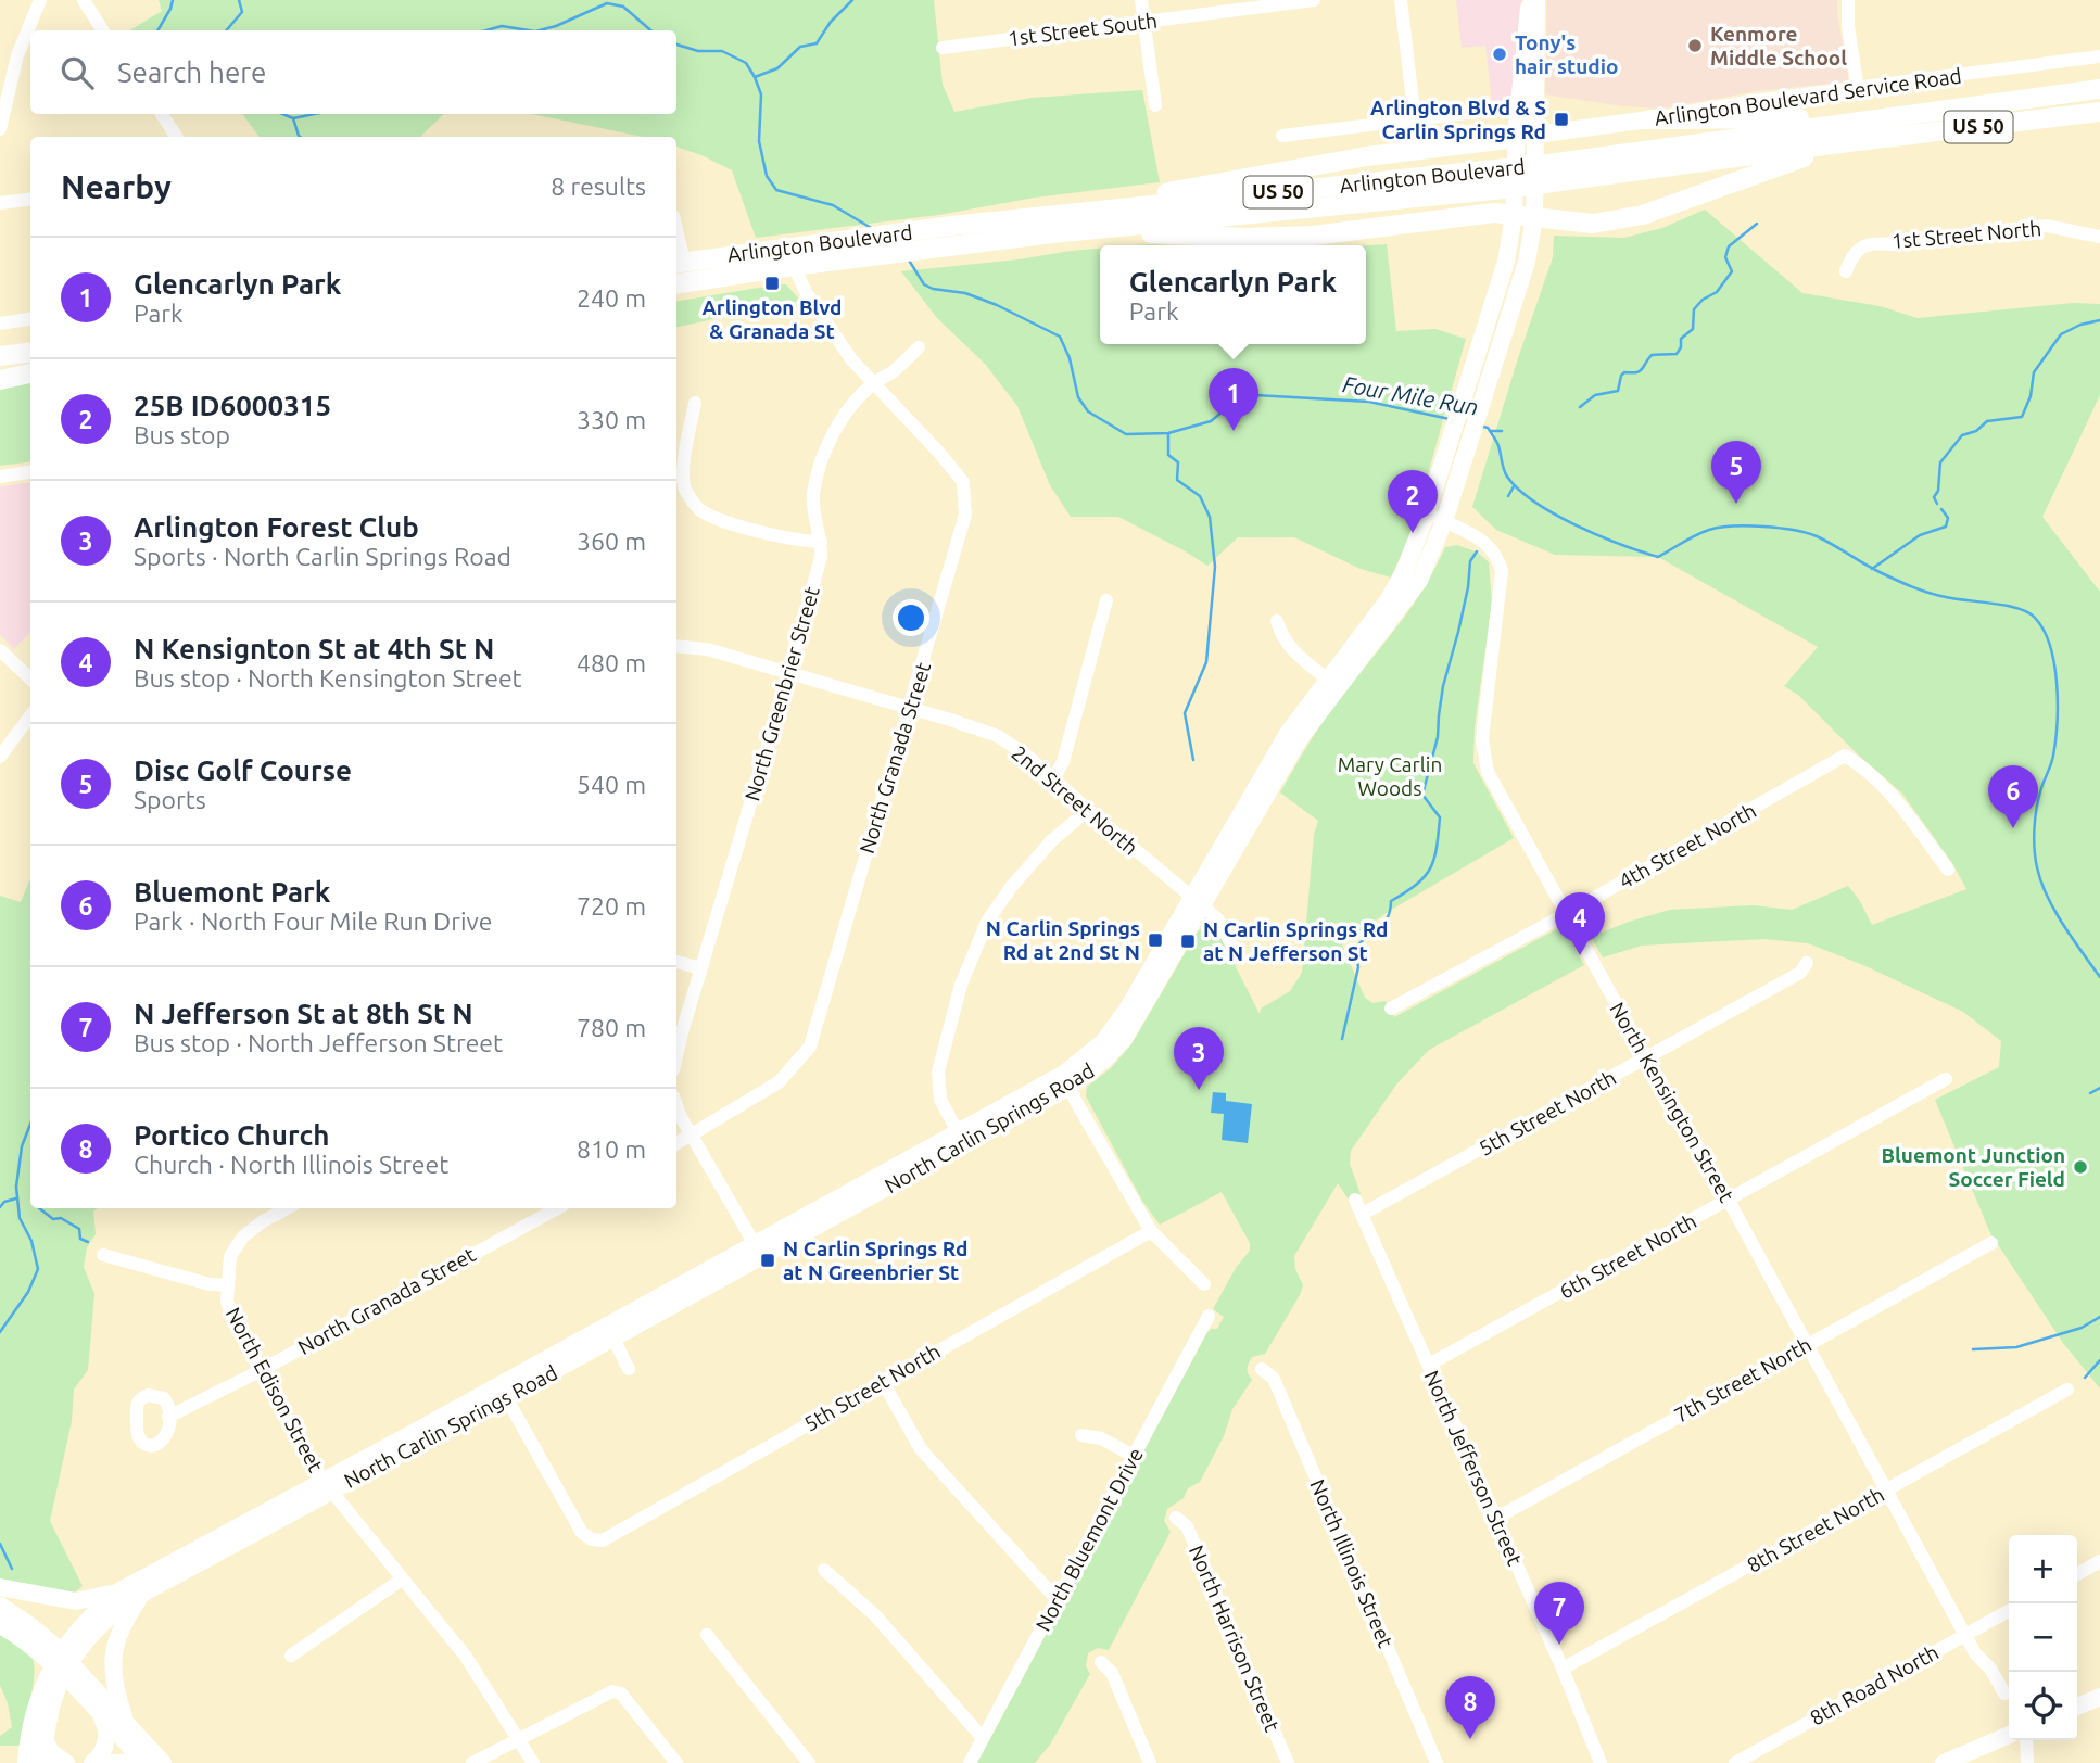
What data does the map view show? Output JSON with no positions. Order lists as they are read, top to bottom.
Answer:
{
  "streets": {
    "highway": ["US 50", "Arlington Boulevard"],
    "main road": ["Arlington Boulevard Service Road", "North Carlin Springs Road"],
    "street": [
      "1st Street South",
      "1st Street North",
      "North Greenbrier Street",
      "North Granada Street",
      "2nd Street North",
      "4th Street North",
      "North Kensington Street",
      "5th Street North",
      "6th Street North",
      "7th Street North",
      "North Edison Street",
      "North Jefferson Street",
      "8th Street North",
      "North Bluemont Drive",
      "North Illinois Street",
      "North Harrison Street",
      "8th Road North"
    ]
  },
  "crossings": [
    ["Arlington Boulevard Service Road", "North Carlin Springs Road"],
    ["Arlington Boulevard", "North Granada Street"],
    ["North Greenbrier Street", "North Granada Street"],
    ["North Greenbrier Street", "2nd Street North"],
    ["North Granada Street", "2nd Street North"],
    ["North Granada Street", "North Edison Street"],
    ["2nd Street North", "North Carlin Springs Road"],
    ["4th Street North", "North Kensington Street"],
    ["North Kensington Street", "5th Street North"],
    ["North Kensington Street", "North Carlin Springs Road"],
    ["North Kensington Street", "6th Street North"],
    ["North Kensington Street", "7th Street North"],
    ["North Kensington Street", "8th Street North"],
    ["North Kensington Street", "8th Road North"],
    ["5th Street North", "North Carlin Springs Road"],
    ["5th Street North", "North Jefferson Street"],
    ["North Carlin Springs Road", "North Edison Street"],
    ["6th Street North", "North Jefferson Street"],
    ["7th Street North", "North Jefferson Street"],
    ["North Jefferson Street", "8th Street North"]
  ],
  "water": ["Four Mile Run"],
  "parks": ["Mary Carlin Woods"],
  "places": {
    "other": ["Kenmore Middle School", "Tony's hair studio", "Bluemont Junction Soccer Field"],
    "transit": [
      "Arlington Blvd & S Carlin Springs Rd",
      "Arlington Blvd & Granada St",
      "N Carlin Springs Rd at 2nd St N",
      "N Carlin Springs Rd at N Jefferson St",
      "N Carlin Springs Rd at N Greenbrier St"
    ]
  },
  "page": {
    "search": "Search here",
    "heading": ["Nearby", "8 results"],
    "list": [
      {
        "mark": "1",
        "name": "Glencarlyn Park",
        "note": "Park",
        "value": "240 m"
      },
      {
        "mark": "2",
        "name": "25B ID6000315",
        "note": "Bus stop",
        "value": "330 m"
      },
      {
        "mark": "3",
        "name": "Arlington Forest Club",
        "note": "Sports · North Carlin Springs Road",
        "value": "360 m"
      },
      {
        "mark": "4",
        "name": "N Kensignton St at 4th St N",
        "note": "Bus stop · North Kensington Street",
        "value": "480 m"
      },
      {
        "mark": "5",
        "name": "Disc Golf Course",
        "note": "Sports",
        "value": "540 m"
      },
      {
        "mark": "6",
        "name": "Bluemont Park",
        "note": "Park · North Four Mile Run Drive",
        "value": "720 m"
      },
      {
        "mark": "7",
        "name": "N Jefferson St at 8th St N",
        "note": "Bus stop · North Jefferson Street",
        "value": "780 m"
      },
      {
        "mark": "8",
        "name": "Portico Church",
        "note": "Church · North Illinois Street",
        "value": "810 m"
      }
    ],
    "popup": ["Glencarlyn Park", "Park"],
    "pins": [
      "1",
      "5",
      "2",
      "6",
      "4",
      "3",
      "7",
      "8"
    ],
    "map_buttons": ["+", "−"]
  }
}
